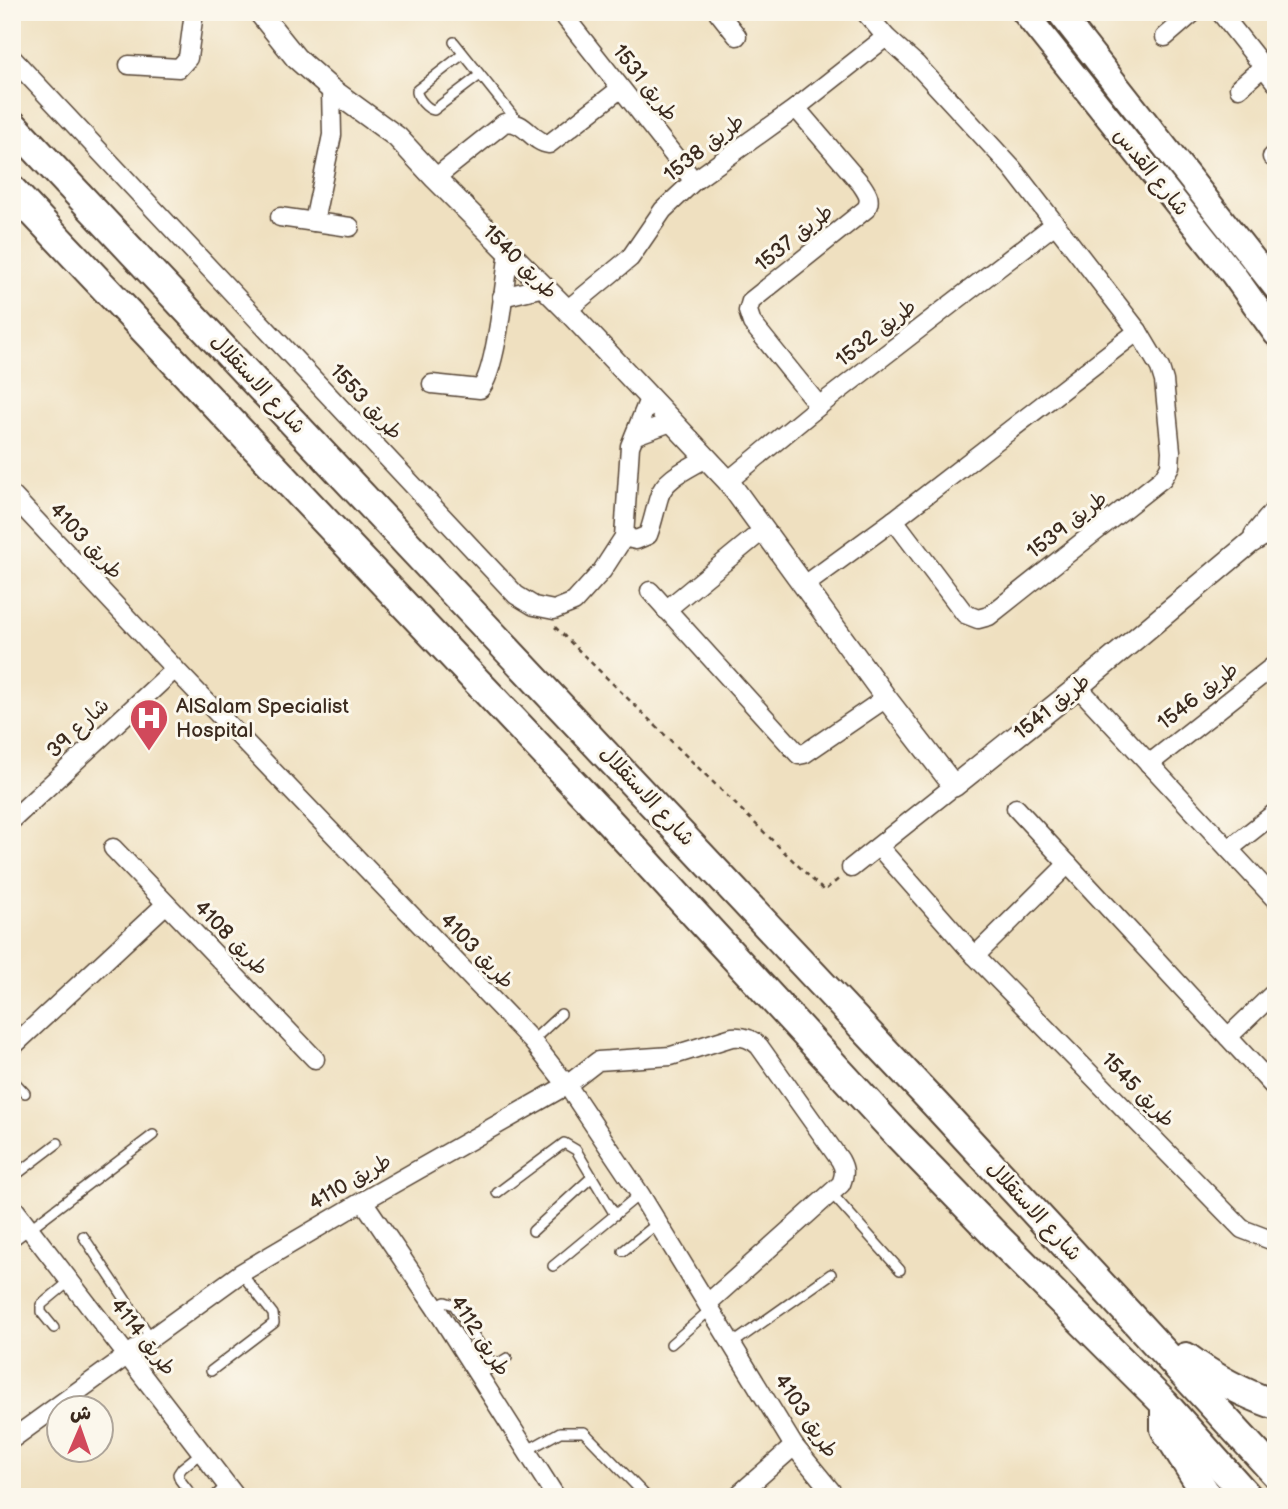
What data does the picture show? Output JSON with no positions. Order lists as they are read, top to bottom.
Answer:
{
  "streets": {
    "main road": ["شارع القدس", "شارع الاستقلال"],
    "street": [
      "طريق 1531",
      "طريق 1538",
      "طريق 1537",
      "طريق 1540",
      "طريق 1532",
      "طريق 1553",
      "طريق 1539",
      "طريق 4103",
      "طريق 1546",
      "طريق 1541",
      "شارع 39",
      "طريق 4108",
      "طريق 1545",
      "طريق 4110",
      "طريق 4112",
      "طريق 4114"
    ]
  },
  "crossings": [
    ["طريق 1531", "طريق 1538"],
    ["طريق 1538", "طريق 1537"],
    ["طريق 1538", "طريق 1540"],
    ["طريق 1538", "طريق 1539"],
    ["طريق 1537", "طريق 1532"],
    ["طريق 1540", "طريق 1532"],
    ["طريق 1540", "طريق 1541"],
    ["طريق 1532", "طريق 1539"],
    ["طريق 4103", "شارع 39"],
    ["طريق 4103", "طريق 4110"],
    ["طريق 1541", "طريق 1545"],
    ["طريق 4110", "طريق 4112"],
    ["طريق 4110", "طريق 4114"]
  ],
  "places": {
    "hospital": ["AlSalam Specialist Hospital"]
  },
  "north": "top"
}
